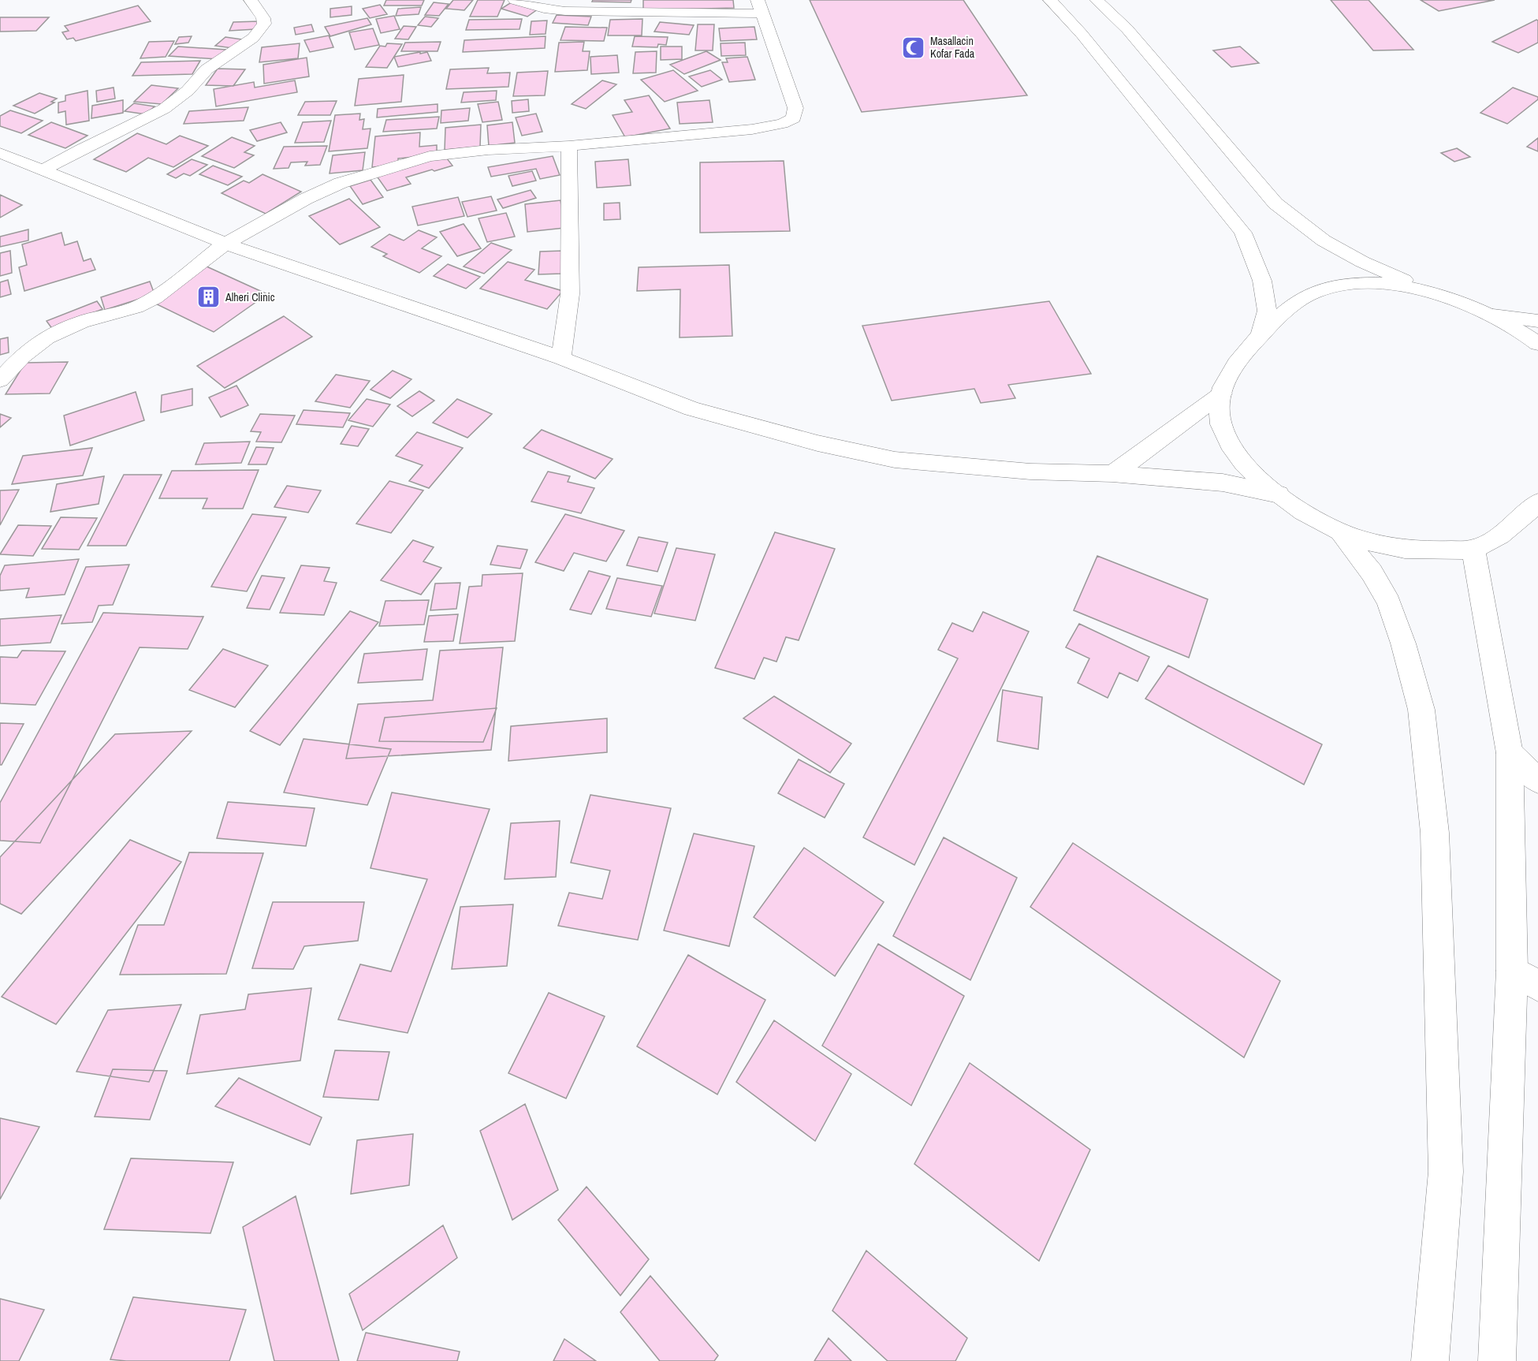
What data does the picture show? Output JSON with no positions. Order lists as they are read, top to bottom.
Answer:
{
  "places": {
    "mosque": ["Masallacin Kofar Fada"],
    "building": ["Alheri Clinic"]
  }
}
